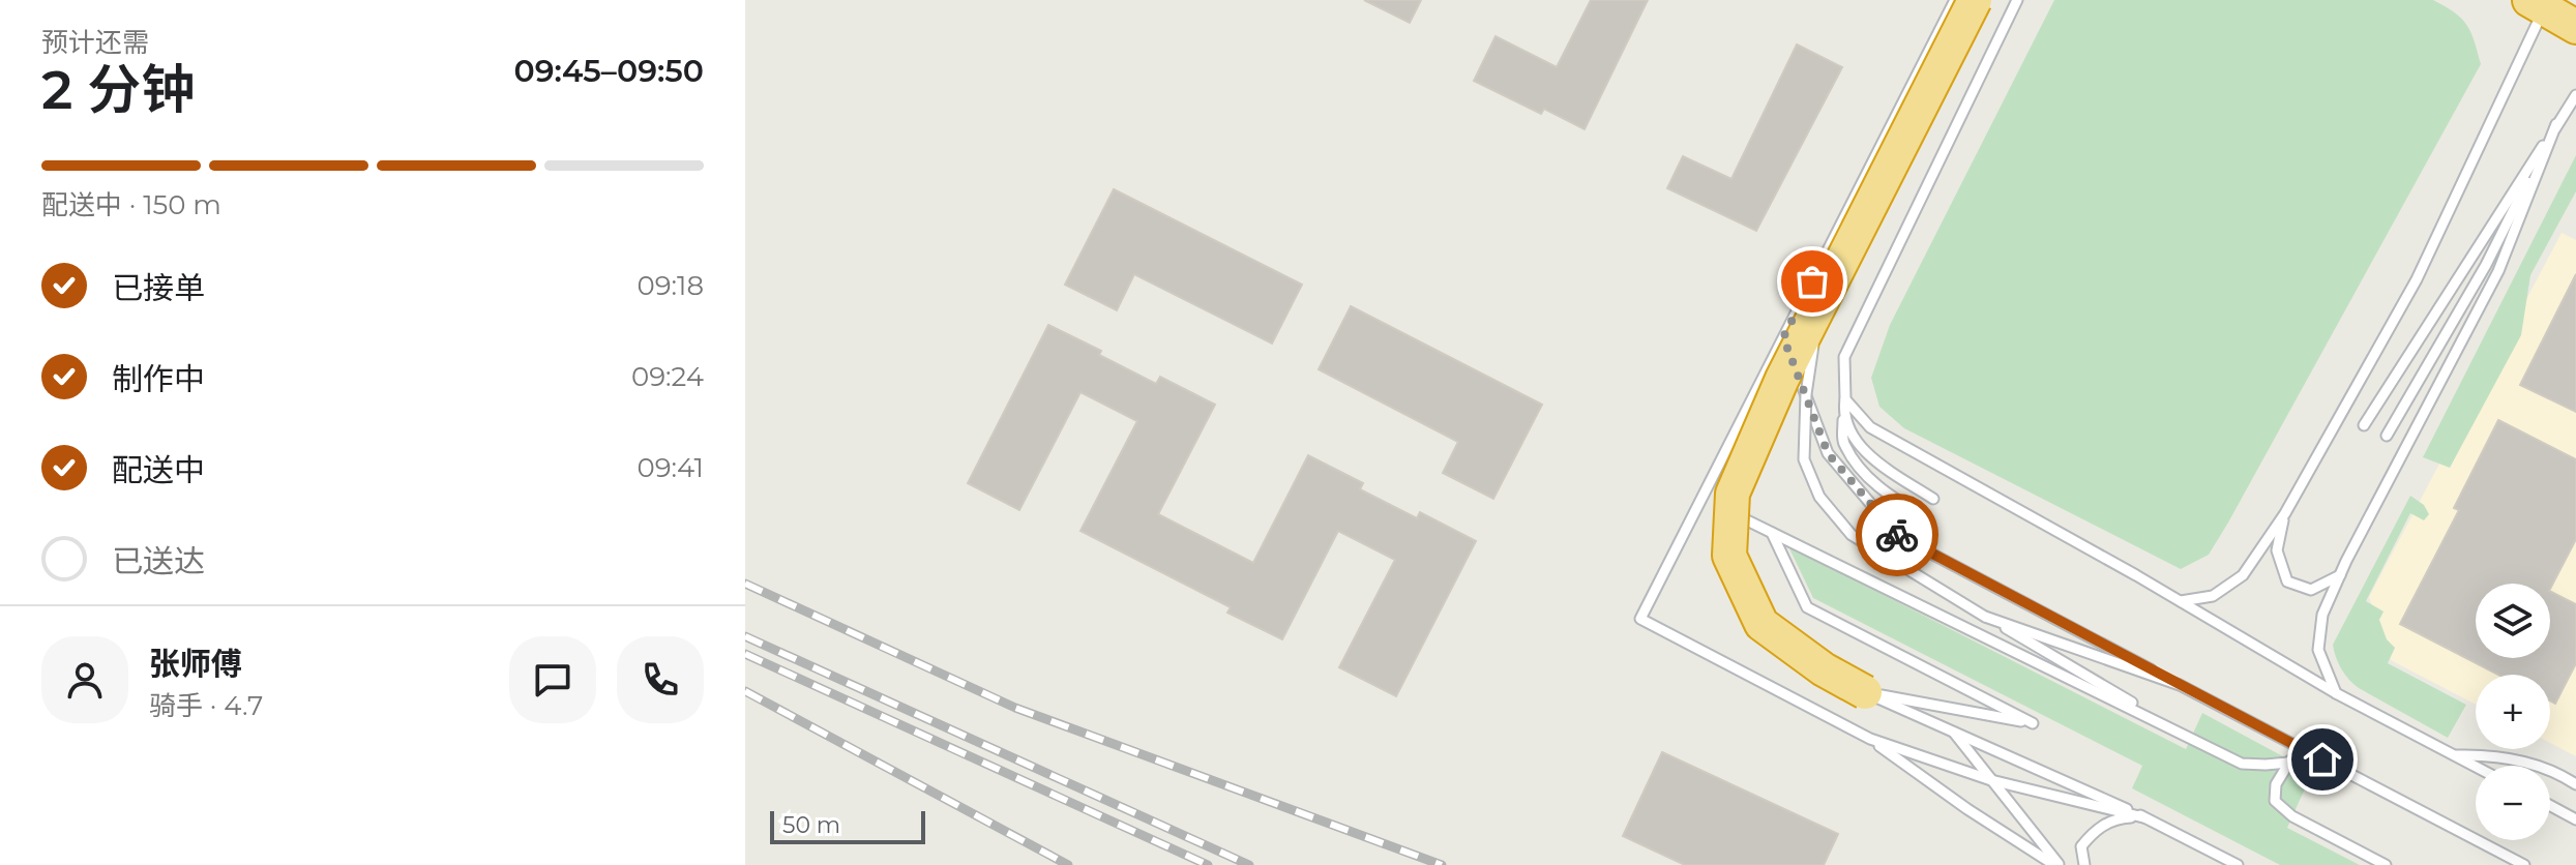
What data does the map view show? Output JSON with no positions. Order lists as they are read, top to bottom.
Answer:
{
  "scale_bar": "50 m",
  "page": {
    "heading": ["2 分钟", "预计还需", "09:45–09:50"],
    "panel": ["张师傅", "骑手 · 4.7"],
    "bar": "配送中 · 150 m",
    "list": [
      ["已接单", "09:18"],
      ["制作中", "09:24"],
      ["配送中", "09:41"],
      "已送达"
    ],
    "map_buttons": ["+", "−"],
    "scale": "50 m"
  }
}
